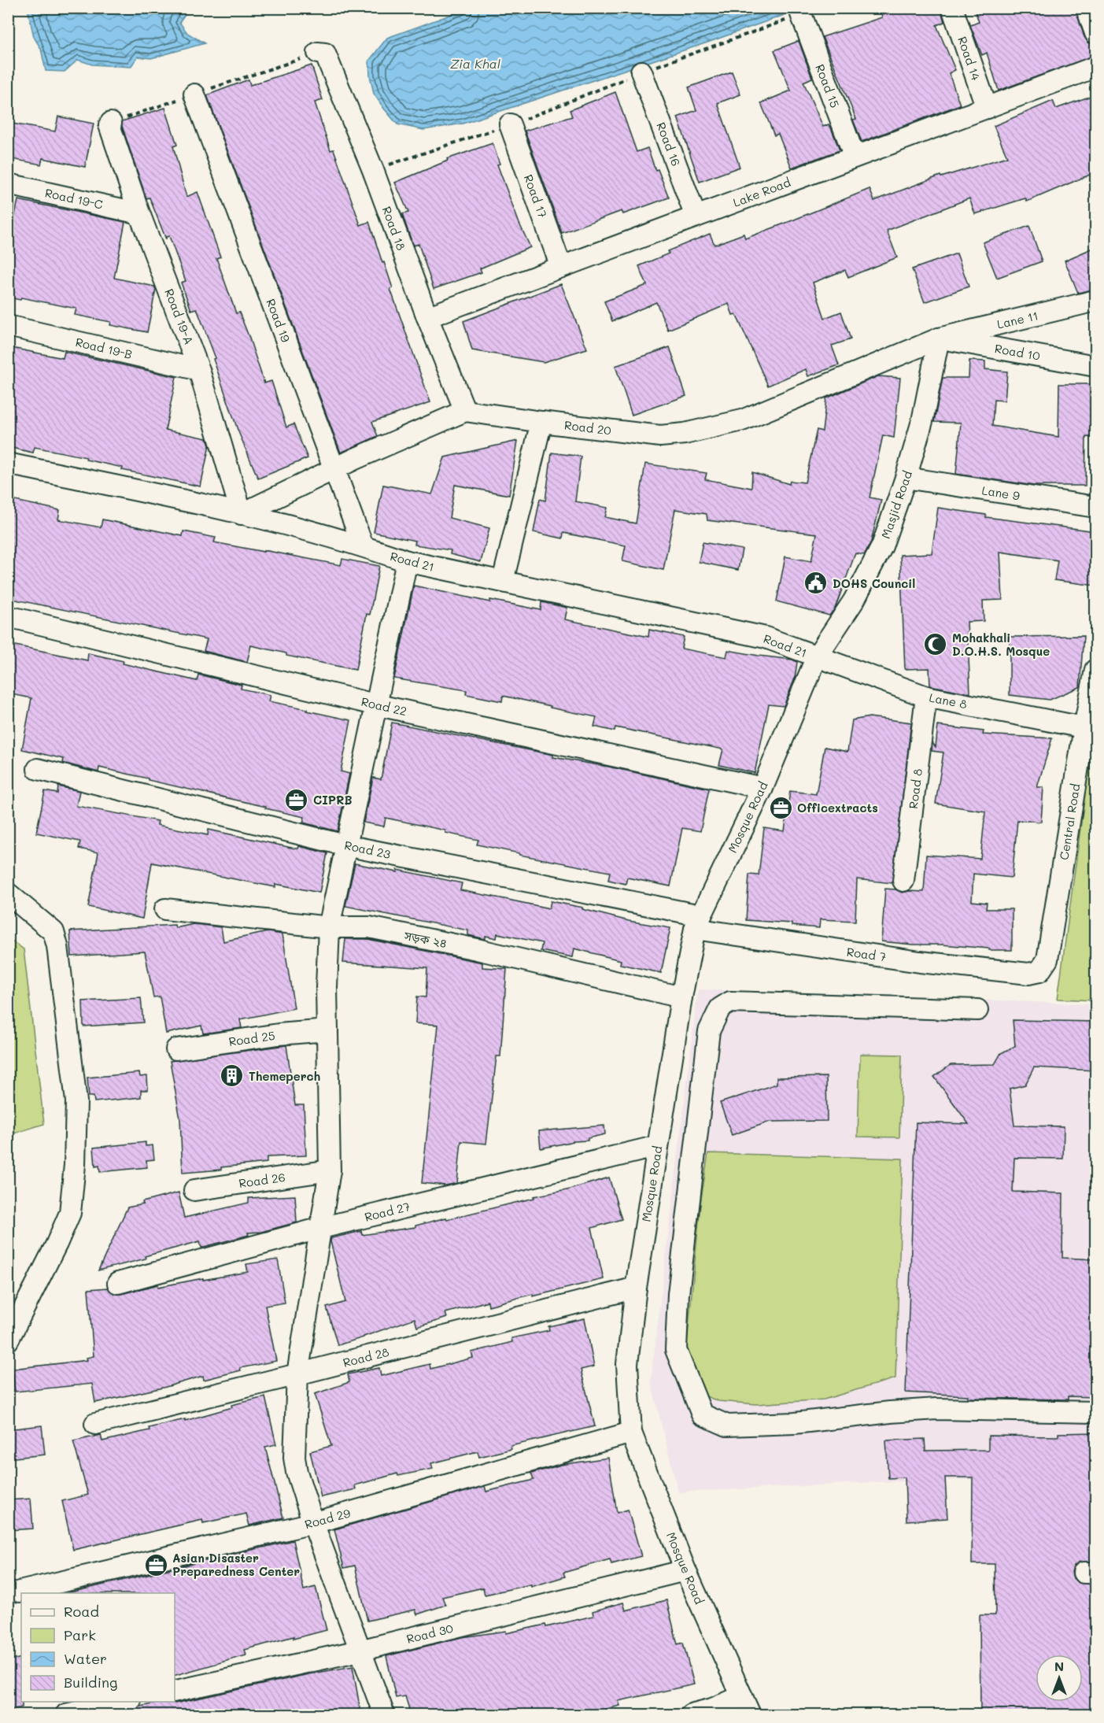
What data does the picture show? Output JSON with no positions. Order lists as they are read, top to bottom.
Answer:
{
  "streets": {
    "street": [
      "Road 14",
      "Road 15",
      "Road 16",
      "Lake Road",
      "Road 17",
      "Road 19-C",
      "Road 18",
      "Road 19-A",
      "Lane 11",
      "Road 19",
      "Road 19-B",
      "Road 10",
      "Road 20",
      "Lane 9",
      "Masjid Road",
      "Road 21",
      "Lane 8",
      "Road 22",
      "Road 8",
      "Mosque Road",
      "Central Road",
      "Road 23",
      "সড়ক ২৪",
      "Road 7",
      "Road 25",
      "Road 26",
      "Road 27",
      "Road 28",
      "Road 29",
      "Road 30"
    ]
  },
  "crossings": [
    ["Road 14", "Lake Road"],
    ["Road 15", "Lake Road"],
    ["Road 16", "Lake Road"],
    ["Lake Road", "Road 17"],
    ["Lake Road", "Road 18"],
    ["Road 19-C", "Road 19-A"],
    ["Road 18", "Road 20"],
    ["Road 19-A", "Road 19-B"],
    ["Road 19-A", "Road 21"],
    ["Lane 11", "Road 10"],
    ["Lane 11", "Road 20"],
    ["Lane 11", "Masjid Road"],
    ["Road 19", "Road 21"],
    ["Road 10", "Road 20"],
    ["Road 10", "Masjid Road"],
    ["Road 20", "Masjid Road"],
    ["Lane 9", "Masjid Road"],
    ["Masjid Road", "Road 21"],
    ["Masjid Road", "Lane 8"],
    ["Masjid Road", "Mosque Road"],
    ["Road 21", "Lane 8"],
    ["Road 21", "Mosque Road"],
    ["Lane 8", "Road 8"],
    ["Lane 8", "Mosque Road"],
    ["Lane 8", "Central Road"],
    ["Road 22", "Mosque Road"],
    ["Mosque Road", "Road 23"],
    ["Mosque Road", "সড়ক ২৪"],
    ["Mosque Road", "Road 7"],
    ["Mosque Road", "Road 27"],
    ["Mosque Road", "Road 28"],
    ["Mosque Road", "Road 29"],
    ["Mosque Road", "Road 30"],
    ["Central Road", "Road 7"],
    ["Road 23", "Road 7"]
  ],
  "water": ["Zia Khal"],
  "places": {
    "public building": ["DOHS Council"],
    "mosque": ["Mohakhali D.O.H.S. Mosque"],
    "office": ["CIPRB", "Officextracts", "Asian Disaster Preparedness Center"],
    "building": ["Themeperch"]
  },
  "legend": [
    "Road",
    "Park",
    "Water",
    "Building"
  ],
  "north": "top"
}
